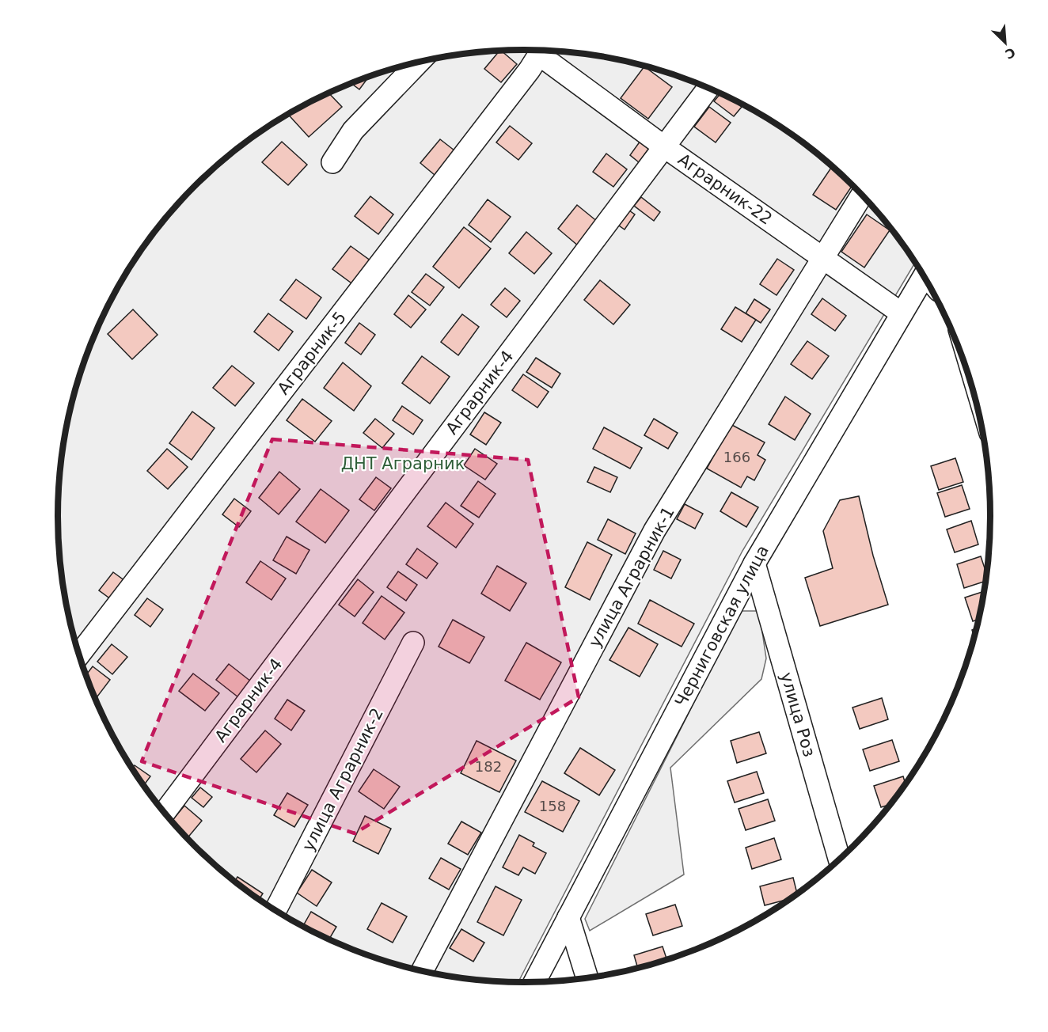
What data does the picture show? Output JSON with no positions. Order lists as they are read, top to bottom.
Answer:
{
  "streets": {
    "street": [
      "Аграрник-22",
      "Аграрник-5",
      "Аграрник-4",
      "улица Аграрник-1",
      "Черниговская улица",
      "улица Роз",
      "улица Аграрник-2"
    ]
  },
  "crossings": [
    ["Аграрник-22", "Аграрник-5"],
    ["Аграрник-22", "Аграрник-4"],
    ["Аграрник-22", "улица Аграрник-1"],
    ["Аграрник-22", "Черниговская улица"],
    ["Черниговская улица", "улица Роз"]
  ],
  "parks": ["ДНТ Аграрник"],
  "house_numbers": ["166", "182", "158"],
  "north": "bottom right"
}
